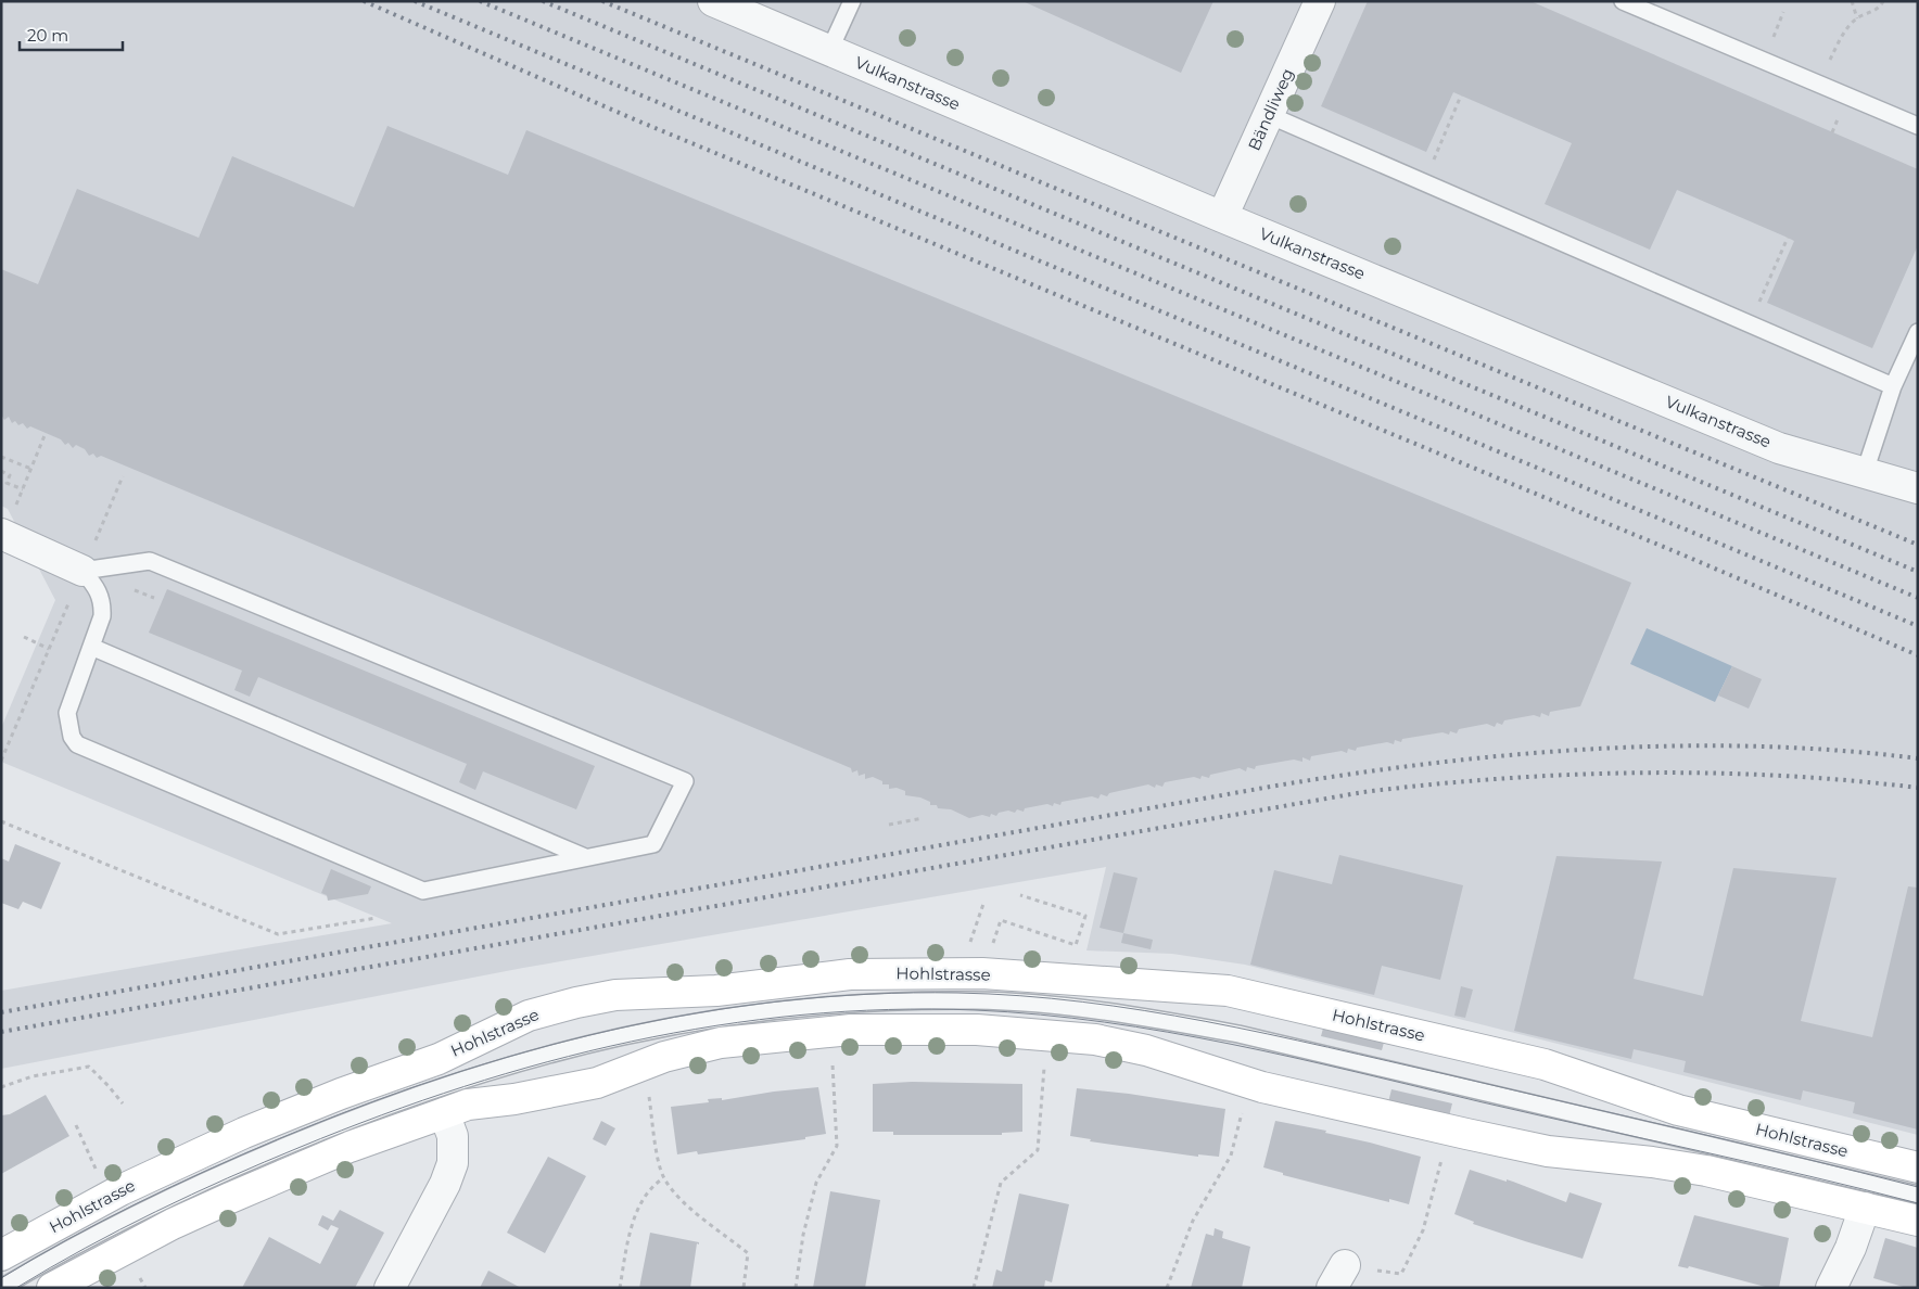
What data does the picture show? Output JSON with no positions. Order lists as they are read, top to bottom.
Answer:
{
  "streets": {
    "street": ["Vulkanstrasse", "Bändliweg", "Hohlstrasse"]
  },
  "crossings": [
    ["Vulkanstrasse", "Bändliweg"]
  ],
  "scale_bar": "20 m"
}
